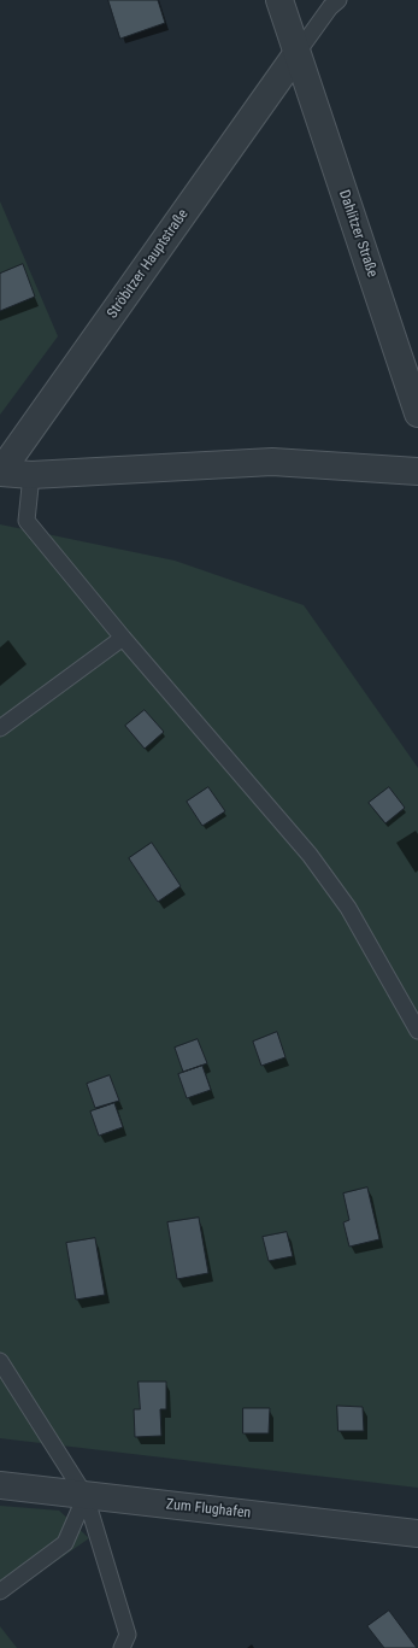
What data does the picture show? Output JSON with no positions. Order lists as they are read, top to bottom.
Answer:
{
  "streets": {
    "street": ["Dahlitzer Straße", "Ströbitzer Hauptstraße", "Zum Flughafen"]
  },
  "crossings": [
    ["Dahlitzer Straße", "Ströbitzer Hauptstraße"]
  ]
}
